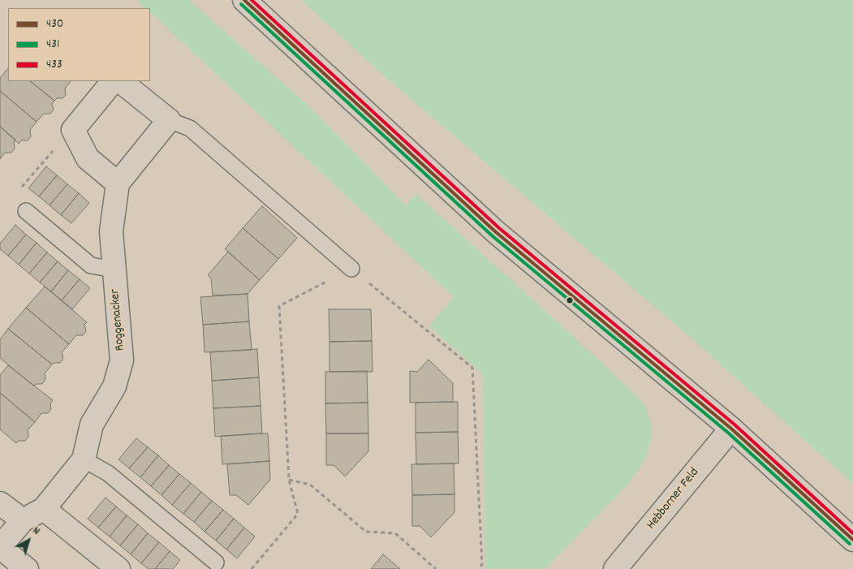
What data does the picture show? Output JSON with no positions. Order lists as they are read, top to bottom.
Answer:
{
  "streets": {
    "street": ["Roggenacker", "Hebborner Feld"]
  },
  "lines": ["transit line 430", "transit line 433", "transit line 431"],
  "legend": ["430", "431", "433"],
  "north": "top right"
}
